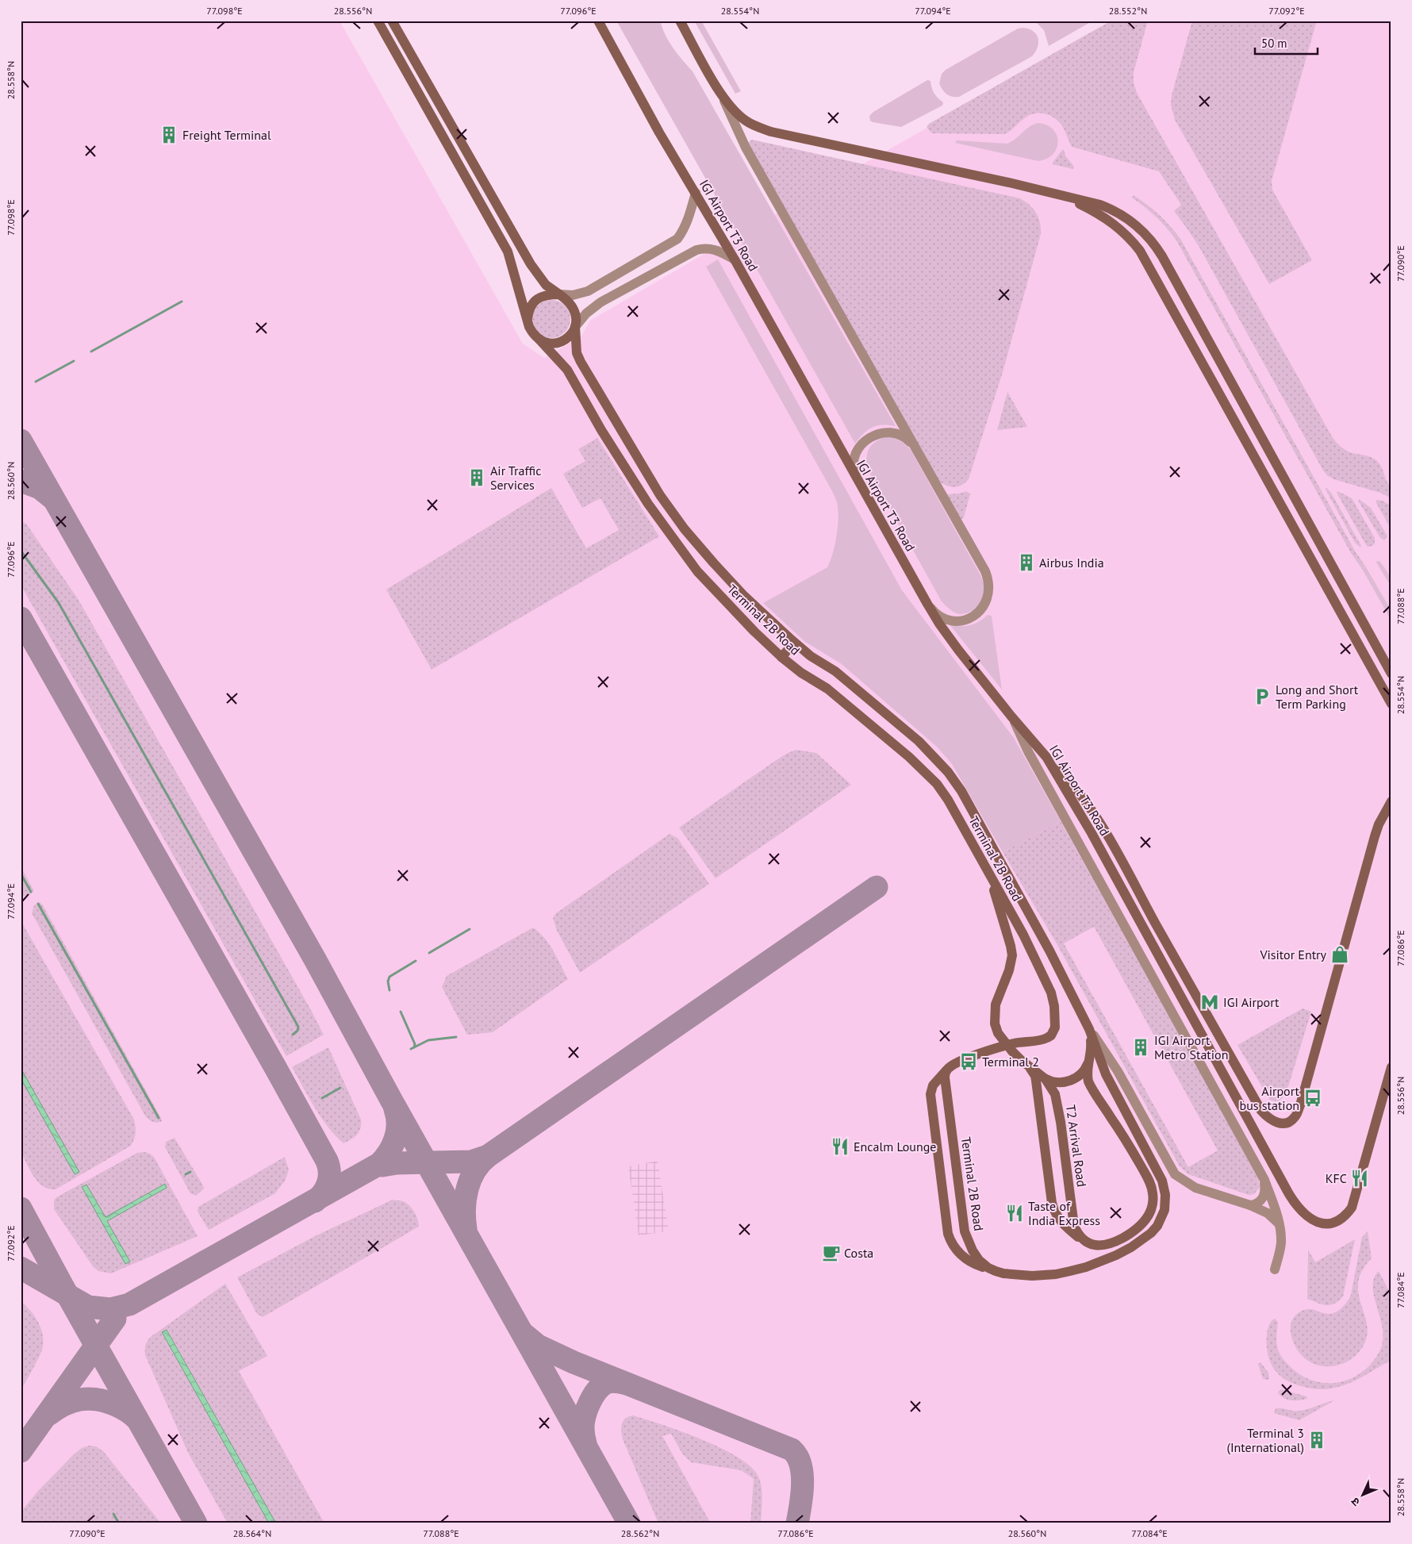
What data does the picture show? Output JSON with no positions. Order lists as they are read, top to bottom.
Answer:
{
  "streets": {
    "main road": ["IGI Airport T3 Road", "Terminal 2B Road", "T2 Arrival Road"]
  },
  "crossings": [
    ["Terminal 2B Road", "T2 Arrival Road"]
  ],
  "places": {
    "building": [
      "Freight Terminal",
      "Air Traffic Services",
      "Airbus India",
      "IGI Airport Metro Station",
      "Terminal 3 (International)"
    ],
    "parking": ["Long and Short Term Parking"],
    "shop": ["Visitor Entry"],
    "metro station": ["IGI Airport"],
    "bus stop": ["Terminal 2", "Airport bus station"],
    "restaurant": ["Encalm Lounge", "KFC", "Taste of India Express"],
    "cafe": ["Costa"]
  },
  "scale_bar": "50 m",
  "north": "bottom left",
  "coordinates": [
    "77.098°E",
    "28.556°N",
    "77.096°E",
    "28.554°N",
    "77.094°E",
    "28.552°N",
    "77.092°E",
    "28.558°N",
    "77.090°E",
    "28.560°N",
    "77.088°E",
    "77.086°E",
    "77.084°E",
    "28.564°N",
    "28.562°N"
  ]
}
